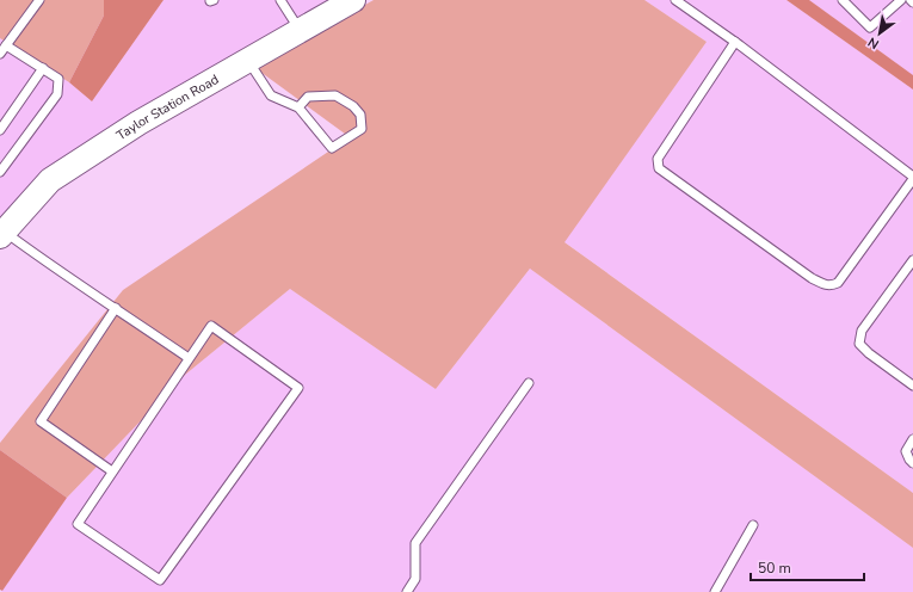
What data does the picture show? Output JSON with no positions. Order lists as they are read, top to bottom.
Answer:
{
  "streets": {
    "main road": ["Taylor Station Road"]
  },
  "scale_bar": "50 m",
  "north": "bottom left"
}
